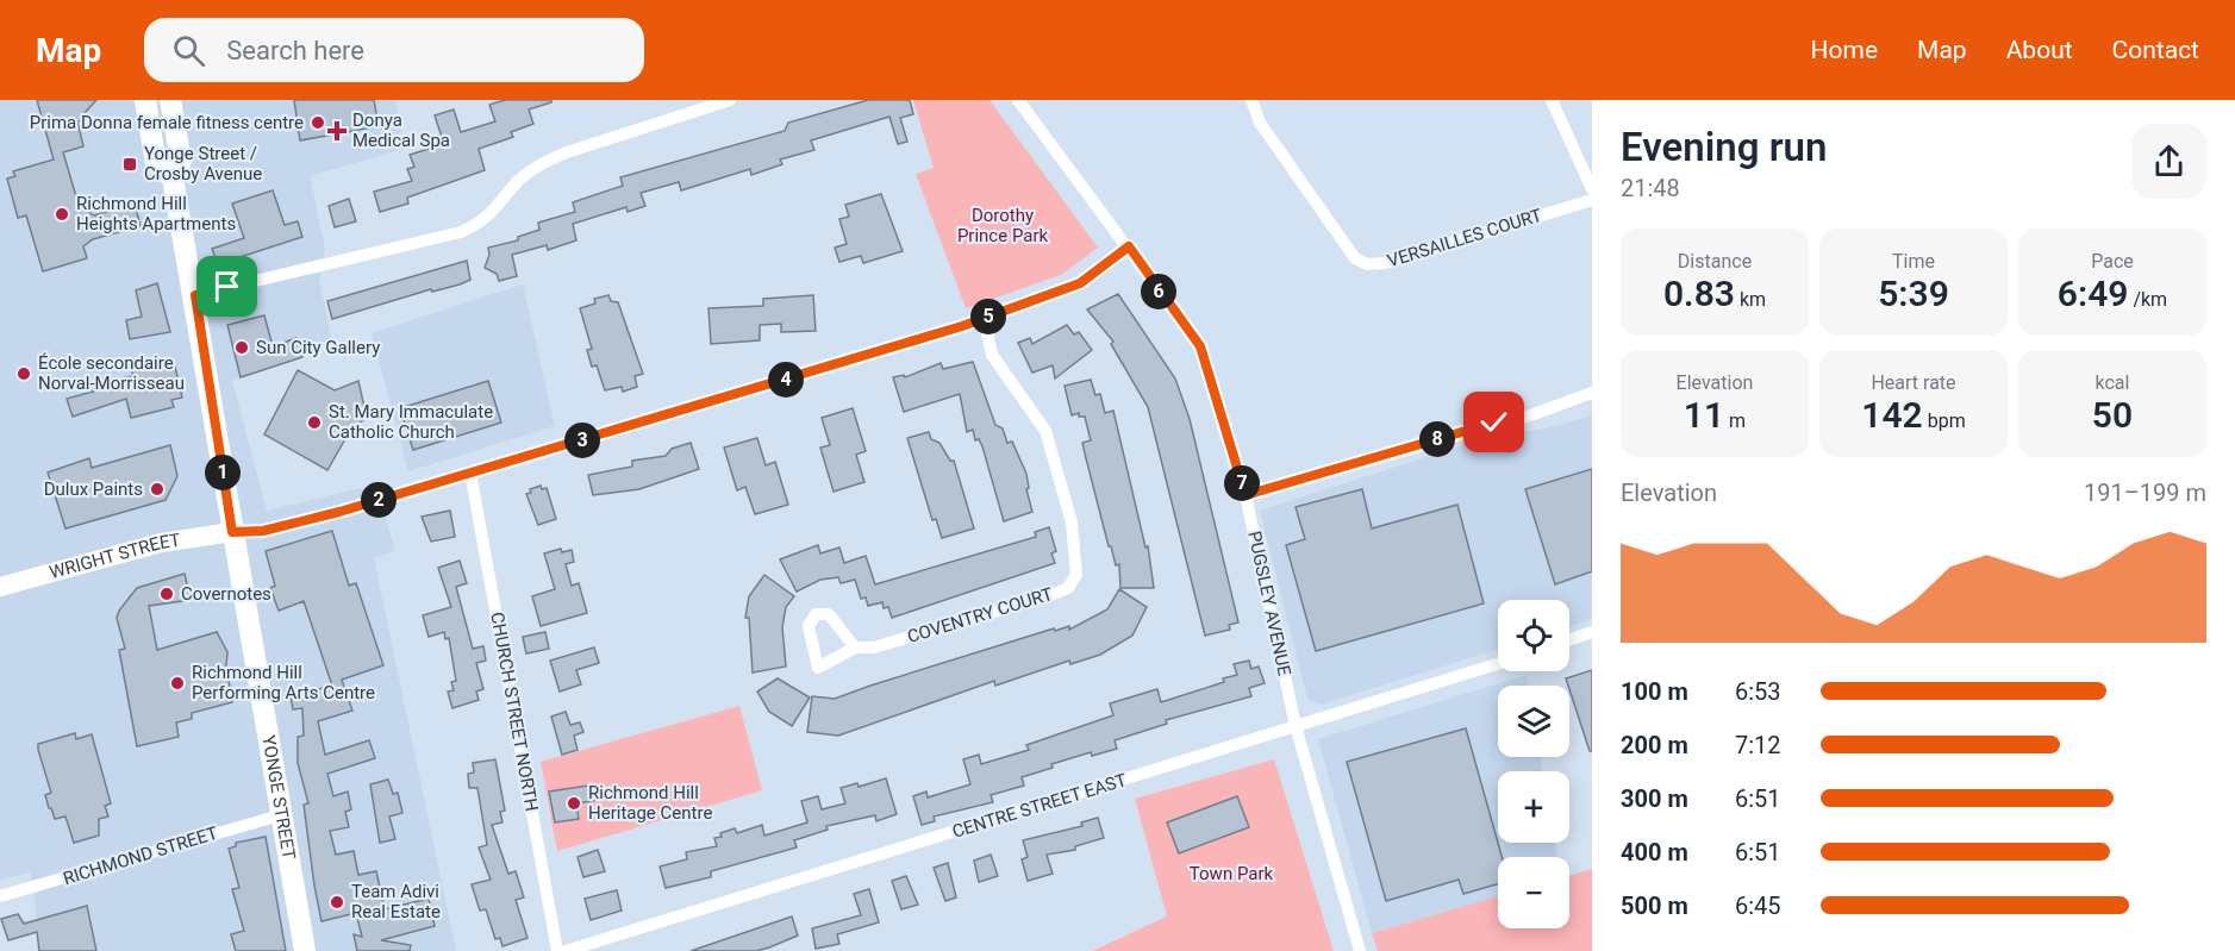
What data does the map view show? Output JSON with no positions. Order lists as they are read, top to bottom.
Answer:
{
  "streets": {
    "main road": ["YONGE STREET"],
    "street": [
      "VERSAILLES COURT",
      "WRIGHT STREET",
      "PUGSLEY AVENUE",
      "COVENTRY COURT",
      "CHURCH STREET NORTH",
      "CENTRE STREET EAST",
      "RICHMOND STREET"
    ]
  },
  "crossings": [
    ["WRIGHT STREET", "YONGE STREET"],
    ["PUGSLEY AVENUE", "CENTRE STREET EAST"],
    ["YONGE STREET", "RICHMOND STREET"]
  ],
  "parks": ["Dorothy Prince Park", "Town Park"],
  "places": {
    "other": [
      "Prima Donna female fitness centre",
      "Richmond Hill Heights Apartments",
      "Sun City Gallery",
      "École secondaire Norval-Morrisseau",
      "St. Mary Immaculate Catholic Church",
      "Dulux Paints",
      "Covernotes",
      "Richmond Hill Performing Arts Centre",
      "Richmond Hill Heritage Centre",
      "Team Adivi Real Estate"
    ],
    "health": ["Donya Medical Spa"],
    "transit": ["Yonge Street / Crosby Avenue"]
  },
  "page": {
    "header": "Map",
    "search": "Search here",
    "nav": [
      "Home",
      "Map",
      "About",
      "Contact"
    ],
    "heading": ["Evening run", "21:48"],
    "stats": [
      ["Distance", "0.83 km"],
      ["Time", "5:39"],
      ["Pace", "6:49 /km"],
      ["Elevation", "11 m"],
      ["Heart rate", "142 bpm"],
      ["kcal", "50"]
    ],
    "pins": [
      "6",
      "5",
      "4",
      "8",
      "3",
      "1",
      "7",
      "2"
    ],
    "chart": ["Elevation", "191–199 m"],
    "map_buttons": ["+", "−"],
    "list": [
      {
        "name": "100 m",
        "note": "6:53"
      },
      {
        "name": "200 m",
        "note": "7:12"
      },
      {
        "name": "300 m",
        "note": "6:51"
      },
      {
        "name": "400 m",
        "note": "6:51"
      },
      {
        "name": "500 m",
        "note": "6:45"
      }
    ]
  }
}
